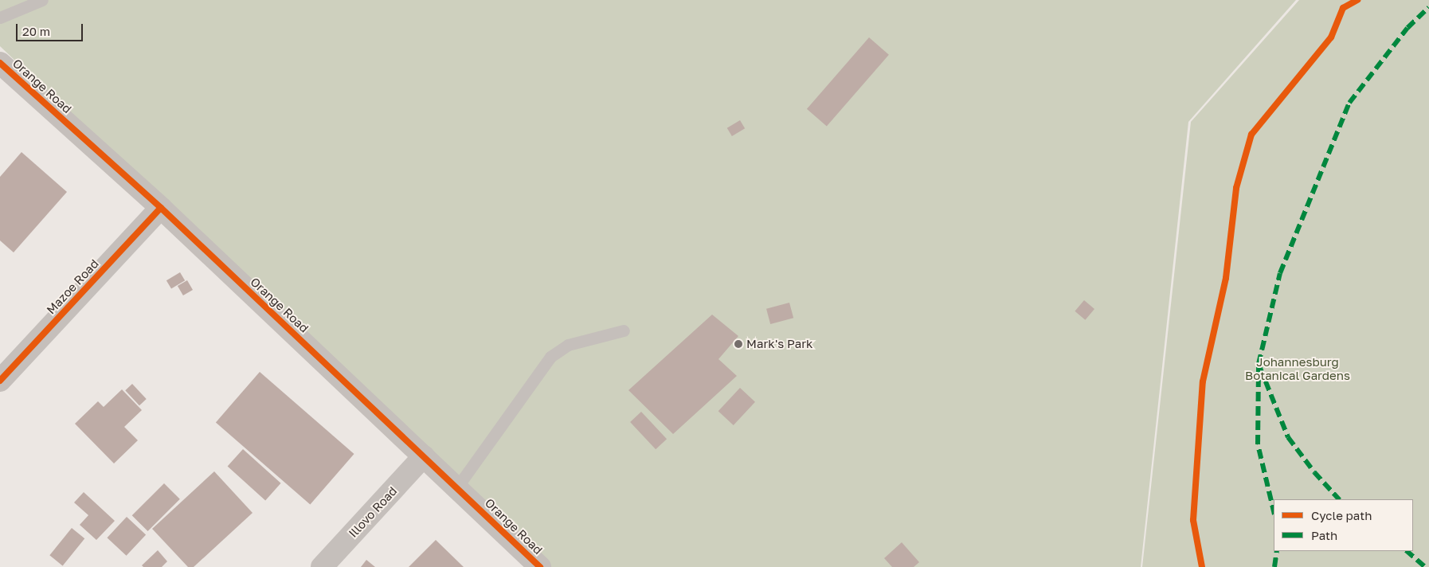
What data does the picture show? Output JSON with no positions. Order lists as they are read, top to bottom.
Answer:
{
  "streets": {
    "street": ["Orange Road", "Mazoe Road", "Illovo Road"]
  },
  "crossings": [
    ["Orange Road", "Mazoe Road"],
    ["Orange Road", "Illovo Road"]
  ],
  "parks": ["Johannesburg Botanical Gardens"],
  "places": ["Mark's Park"],
  "legend": ["Cycle path", "Path"],
  "scale_bar": "20 m"
}
